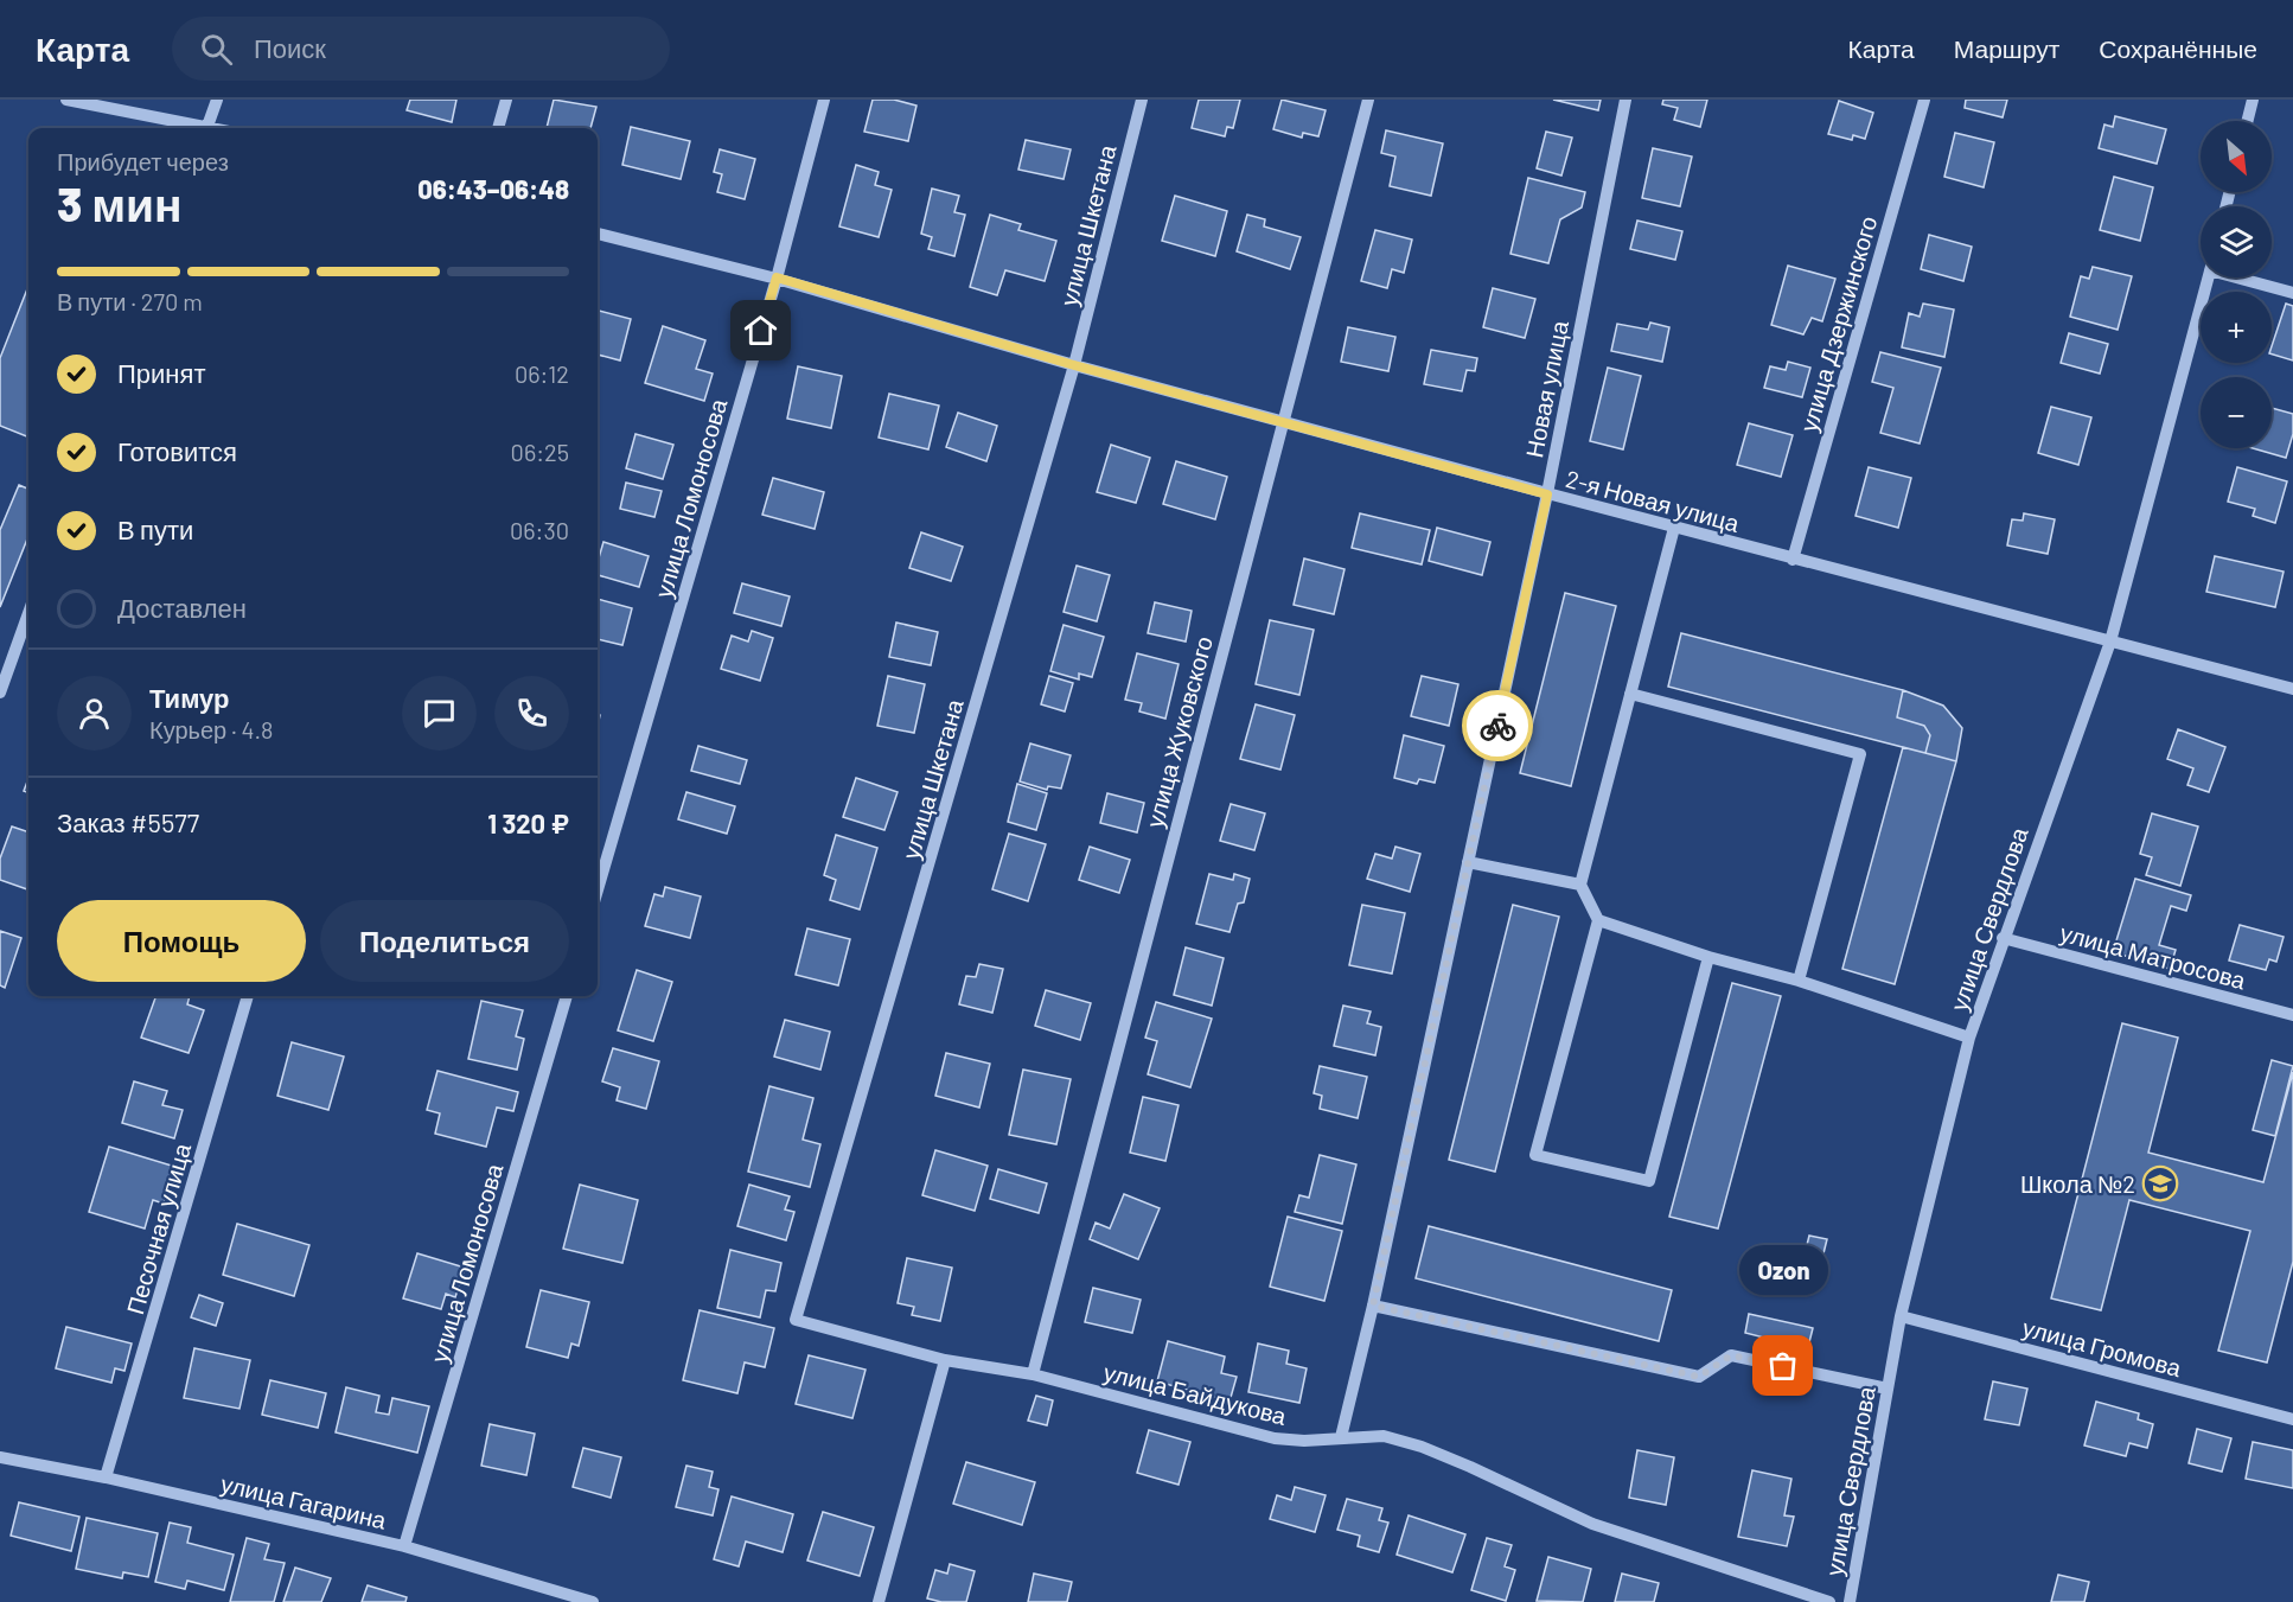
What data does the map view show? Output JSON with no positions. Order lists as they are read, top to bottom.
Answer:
{
  "streets": {
    "street": [
      "улица Шкетана",
      "улица Дзержинского",
      "Новая улица",
      "улица Ломоносова",
      "2-я Новая улица",
      "улица Жуковского",
      "улица Свердлова",
      "улица Матросова",
      "Песочная улица",
      "улица Громова",
      "улица Байдукова",
      "улица Гагарина"
    ]
  },
  "crossings": [
    ["улица Шкетана", "2-я Новая улица"],
    ["улица Шкетана", "улица Байдукова"],
    ["улица Дзержинского", "2-я Новая улица"],
    ["Новая улица", "2-я Новая улица"],
    ["Новая улица", "улица Байдукова"],
    ["улица Ломоносова", "2-я Новая улица"],
    ["улица Ломоносова", "улица Гагарина"],
    ["2-я Новая улица", "улица Жуковского"],
    ["2-я Новая улица", "улица Свердлова"],
    ["улица Жуковского", "улица Байдукова"],
    ["улица Свердлова", "улица Матросова"],
    ["улица Свердлова", "улица Громова"],
    ["Песочная улица", "улица Гагарина"]
  ],
  "places": {
    "school or university": ["Школа №2"],
    "other": ["Ozon"]
  },
  "north": "bottom right",
  "page": {
    "header": "Карта",
    "search": "Поиск",
    "nav": ["Карта", "Маршрут", "Сохранённые"],
    "map_buttons": ["+", "−"],
    "heading": ["3 мин", "Прибудет через", "06:43–06:48"],
    "panel": [
      "Тимур",
      "Курьер · 4.8",
      "Заказ #5577",
      "1 320 ₽"
    ],
    "bar": "В пути · 270 m",
    "list": [
      ["Принят", "06:12"],
      ["Готовится", "06:25"],
      ["В пути", "06:30"],
      "Доставлен"
    ],
    "buttons": ["Помощь", "Поделиться"],
    "bubble": "Ozon"
  }
}
